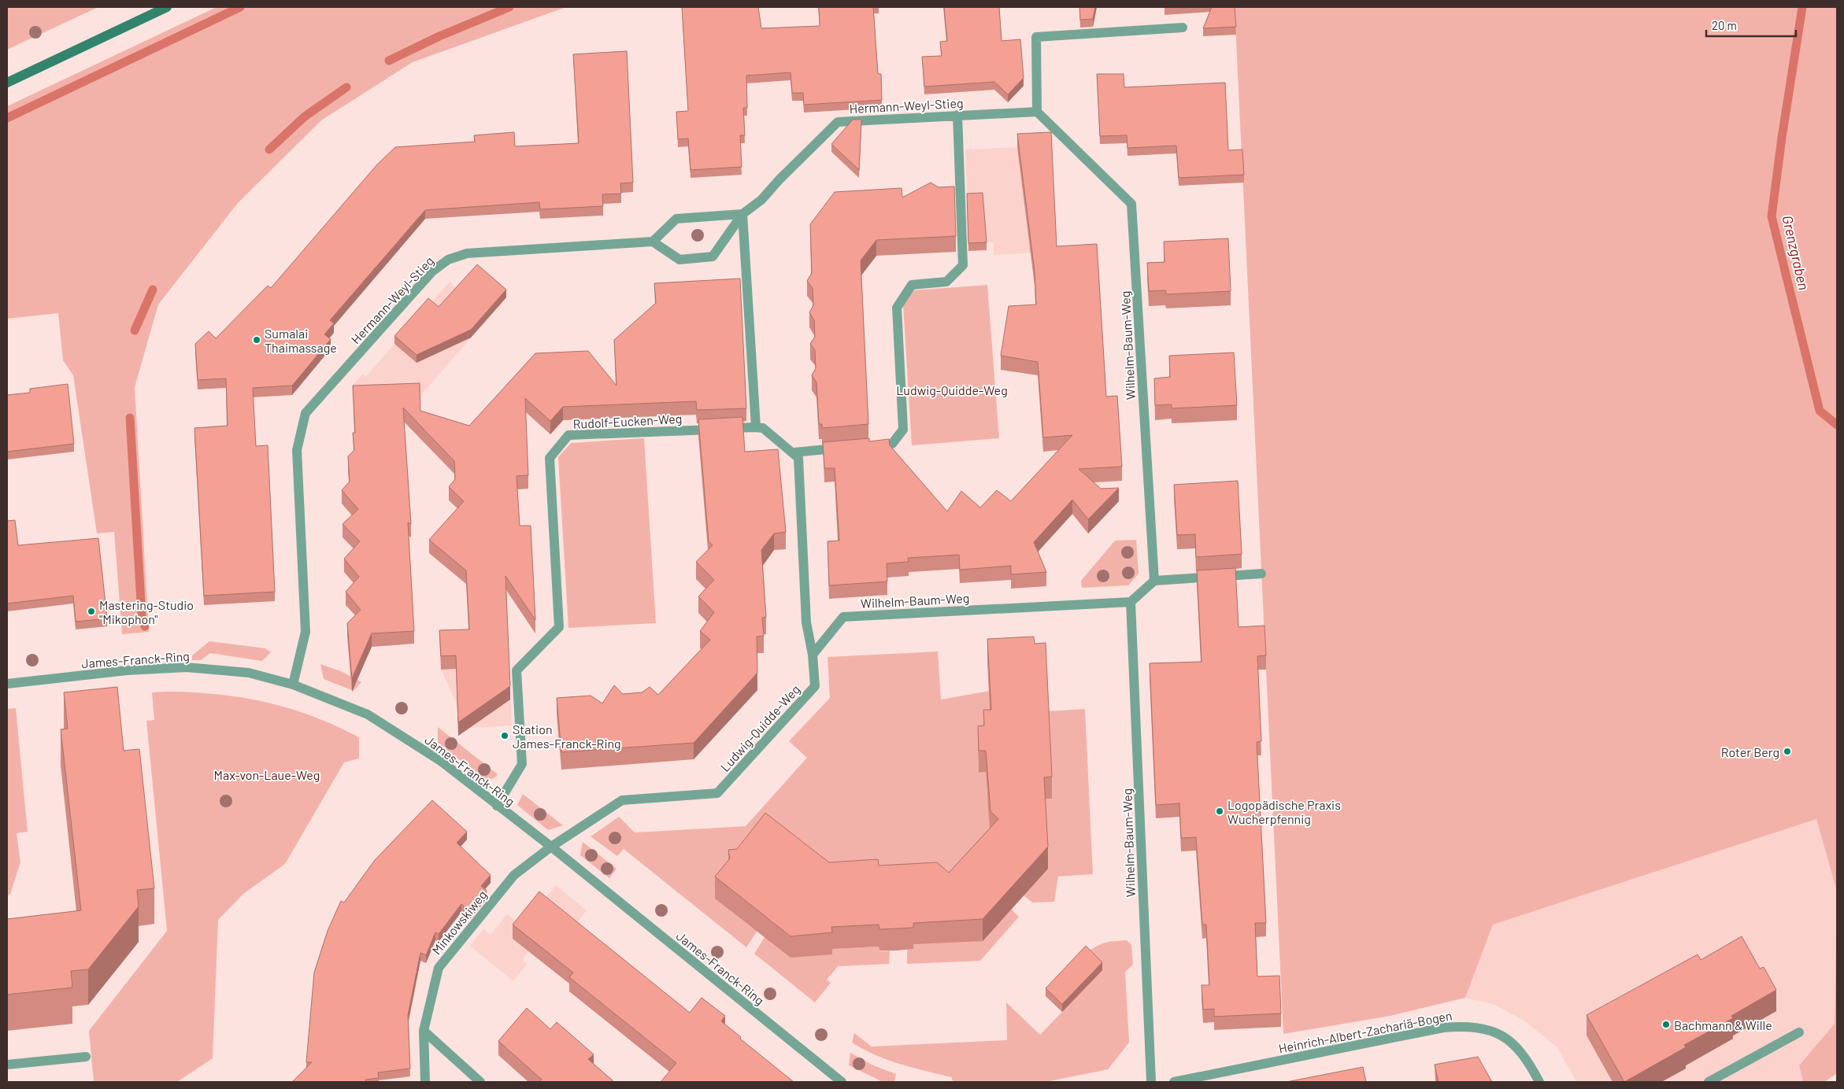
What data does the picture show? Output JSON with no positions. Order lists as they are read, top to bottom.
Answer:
{
  "streets": {
    "street": [
      "Hermann-Weyl-Stieg",
      "Wilhelm-Baum-Weg",
      "Rudolf-Eucken-Weg",
      "James-Franck-Ring",
      "Ludwig-Quidde-Weg",
      "Minkowskiweg",
      "Heinrich-Albert-Zachariä-Bogen"
    ]
  },
  "crossings": [
    ["Hermann-Weyl-Stieg", "Wilhelm-Baum-Weg"],
    ["Hermann-Weyl-Stieg", "James-Franck-Ring"],
    ["Wilhelm-Baum-Weg", "Ludwig-Quidde-Weg"],
    ["Rudolf-Eucken-Weg", "James-Franck-Ring"],
    ["James-Franck-Ring", "Ludwig-Quidde-Weg"],
    ["James-Franck-Ring", "Minkowskiweg"],
    ["Ludwig-Quidde-Weg", "Minkowskiweg"]
  ],
  "water": ["Grenzgraben"],
  "parks": ["Ludwig-Quidde-Weg", "Max-von-Laue-Weg"],
  "places": [
    "Sumalai Thaimassage",
    "Mastering-Studio \"Mikophon\"",
    "Station James-Franck-Ring",
    "Roter Berg",
    "Logopädische Praxis Wucherpfennig",
    "Bachmann & Wille"
  ],
  "scale_bar": "20 m"
}
